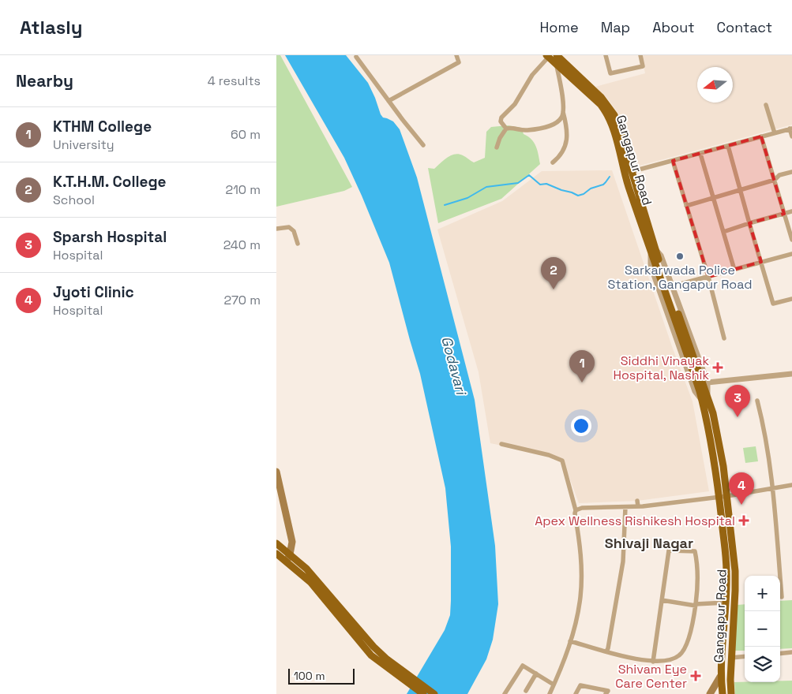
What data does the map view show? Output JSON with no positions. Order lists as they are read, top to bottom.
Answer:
{
  "streets": {
    "main road": ["Gangapur Road"]
  },
  "districts": ["Shivaji Nagar"],
  "water": ["Godavari"],
  "places": {
    "other": ["Sarkarwada Police Station, Gangapur Road"],
    "health": ["Siddhi Vinayak Hospital, Nashik", "Apex Wellness Rishikesh Hospital", "Shivam Eye Care Center"]
  },
  "scale_bar": "100 m",
  "north": "left",
  "page": {
    "header": "Atlasly",
    "nav": [
      "Home",
      "Map",
      "About",
      "Contact"
    ],
    "heading": ["Nearby", "4 results"],
    "list": [
      {
        "mark": "1",
        "name": "KTHM College",
        "note": "University",
        "value": "60 m"
      },
      {
        "mark": "2",
        "name": "K.T.H.M. College",
        "note": "School",
        "value": "210 m"
      },
      {
        "mark": "3",
        "name": "Sparsh Hospital",
        "note": "Hospital",
        "value": "240 m"
      },
      {
        "mark": "4",
        "name": "Jyoti Clinic",
        "note": "Hospital",
        "value": "270 m"
      }
    ],
    "pins": [
      "2",
      "1",
      "3",
      "4"
    ],
    "map_buttons": ["+", "−"],
    "scale": "100 m"
  }
}
